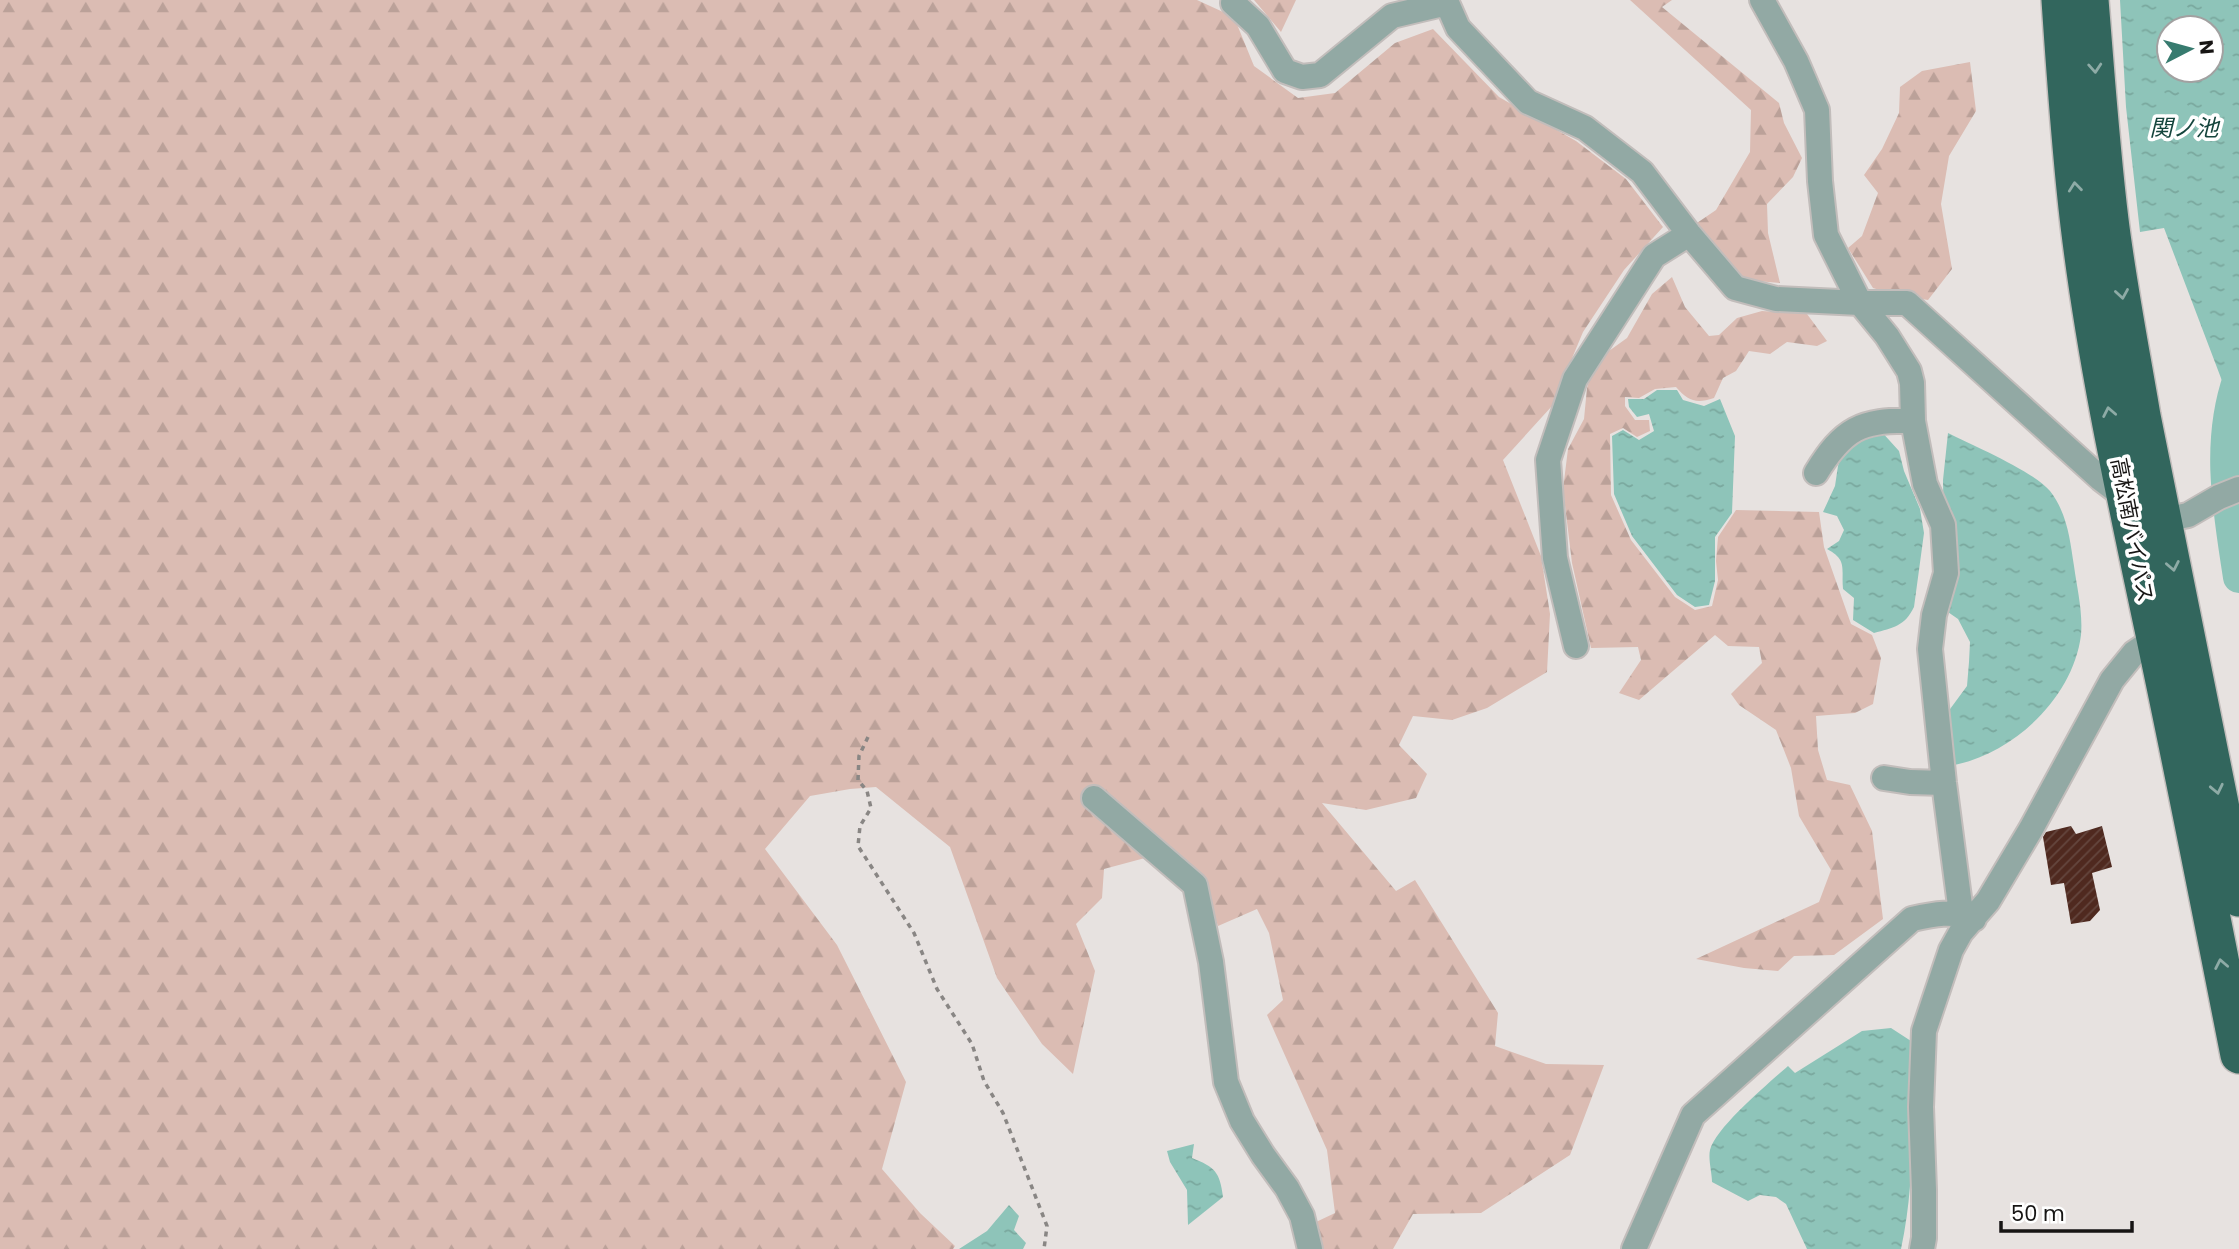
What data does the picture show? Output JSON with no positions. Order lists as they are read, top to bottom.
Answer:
{
  "streets": {
    "highway": ["高松南バイパス"]
  },
  "water": ["関ノ池"],
  "scale_bar": "50 m",
  "north": "right"
}
